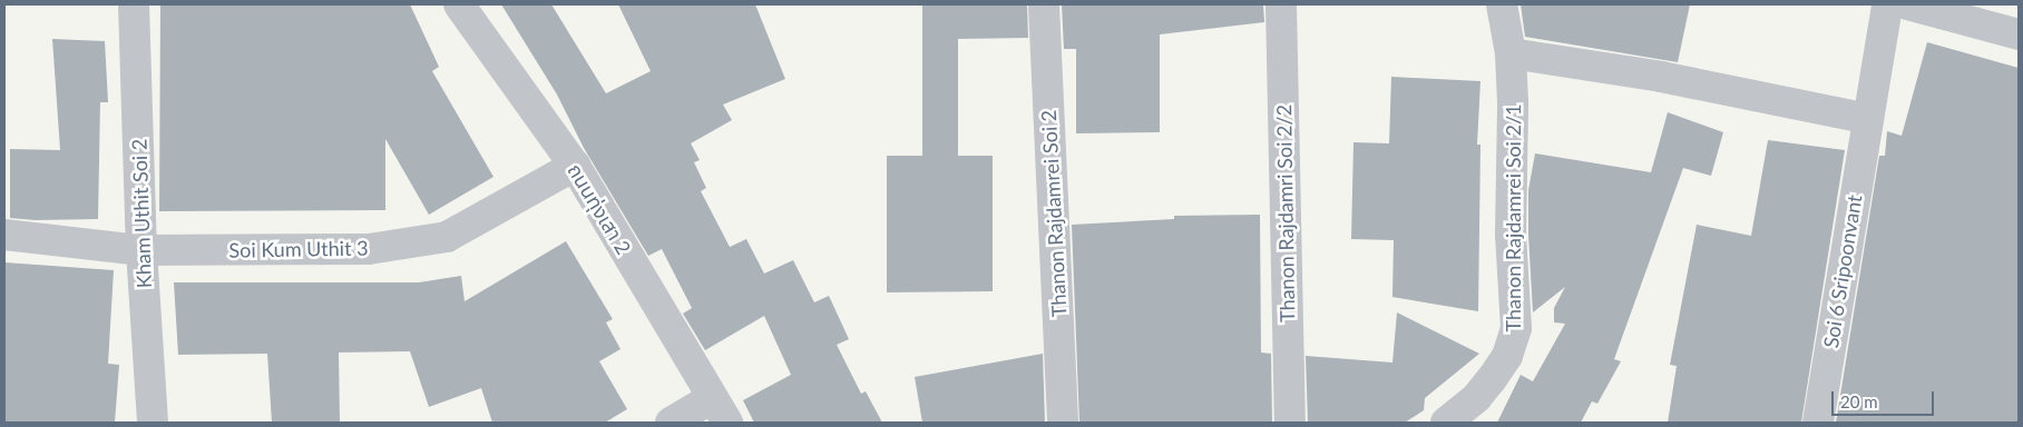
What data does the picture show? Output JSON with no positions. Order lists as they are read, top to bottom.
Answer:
{
  "streets": {
    "street": [
      "ถนนทุ่งเสา 2",
      "Kham Uthit Soi 2",
      "Thanon Rajdamrei Soi 2",
      "Thanon Rajdamri Soi 2/2",
      "Thanon Rajdamrei Soi 2/1",
      "Soi Kum Uthit 3",
      "Soi 6 Sripoonvant"
    ]
  },
  "crossings": [
    ["ถนนทุ่งเสา 2", "Soi Kum Uthit 3"],
    ["Kham Uthit Soi 2", "Soi Kum Uthit 3"]
  ],
  "scale_bar": "20 m"
}
